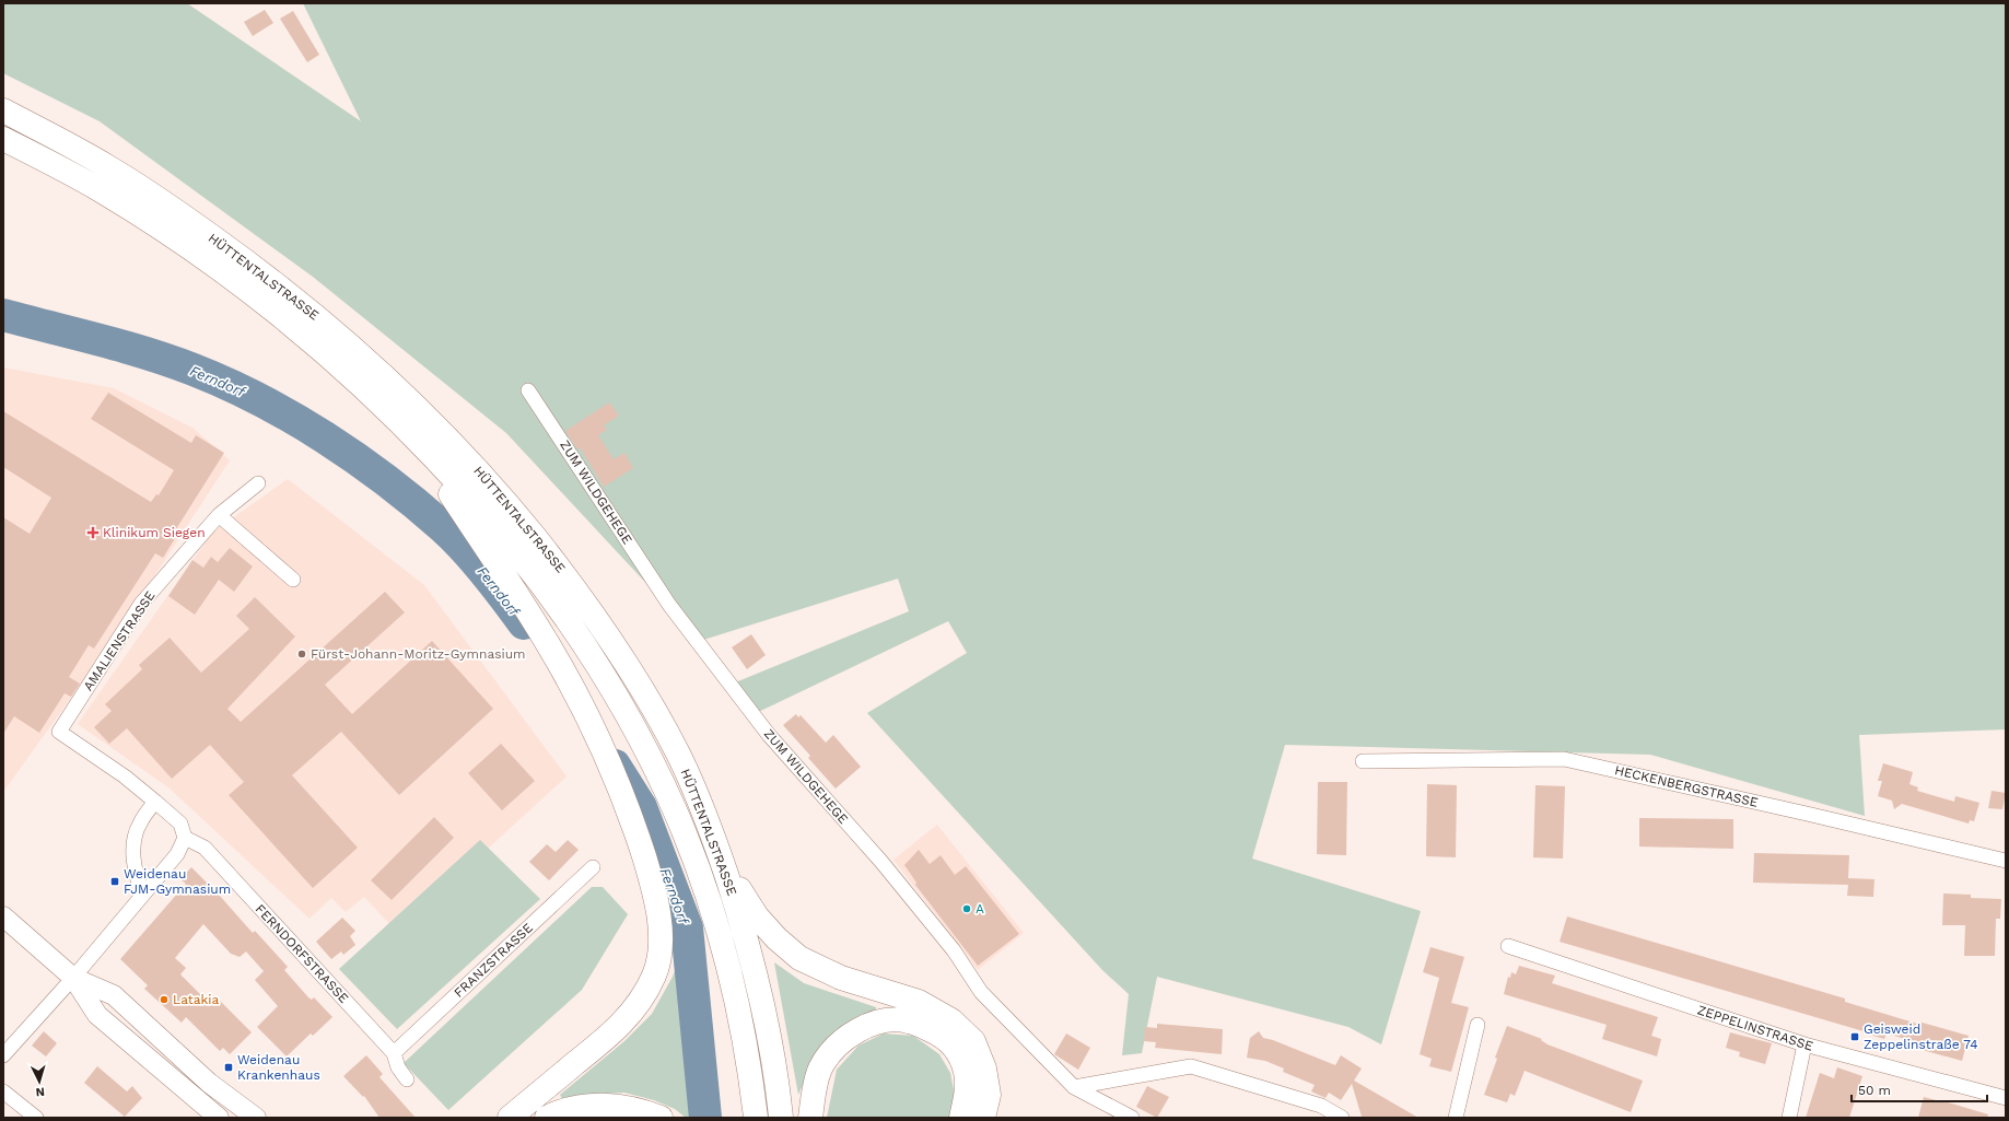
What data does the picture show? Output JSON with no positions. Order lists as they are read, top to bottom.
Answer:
{
  "streets": {
    "highway": ["HÜTTENTALSTRASSE"],
    "street": [
      "ZUM WILDGEHEGE",
      "AMALIENSTRASSE",
      "HECKENBERGSTRASSE",
      "FERNDORFSTRASSE",
      "FRANZSTRASSE",
      "ZEPPELINSTRASSE"
    ]
  },
  "crossings": [
    ["FERNDORFSTRASSE", "FRANZSTRASSE"]
  ],
  "water": ["Ferndorf"],
  "places": {
    "health": ["Klinikum Siegen"],
    "other": ["Fürst-Johann-Moritz-Gymnasium", "A", "Latakia"],
    "transit": ["Weidenau FJM-Gymnasium", "Geisweid Zeppelinstraße 74", "Weidenau Krankenhaus"]
  },
  "scale_bar": "50 m",
  "north": "bottom"
}
